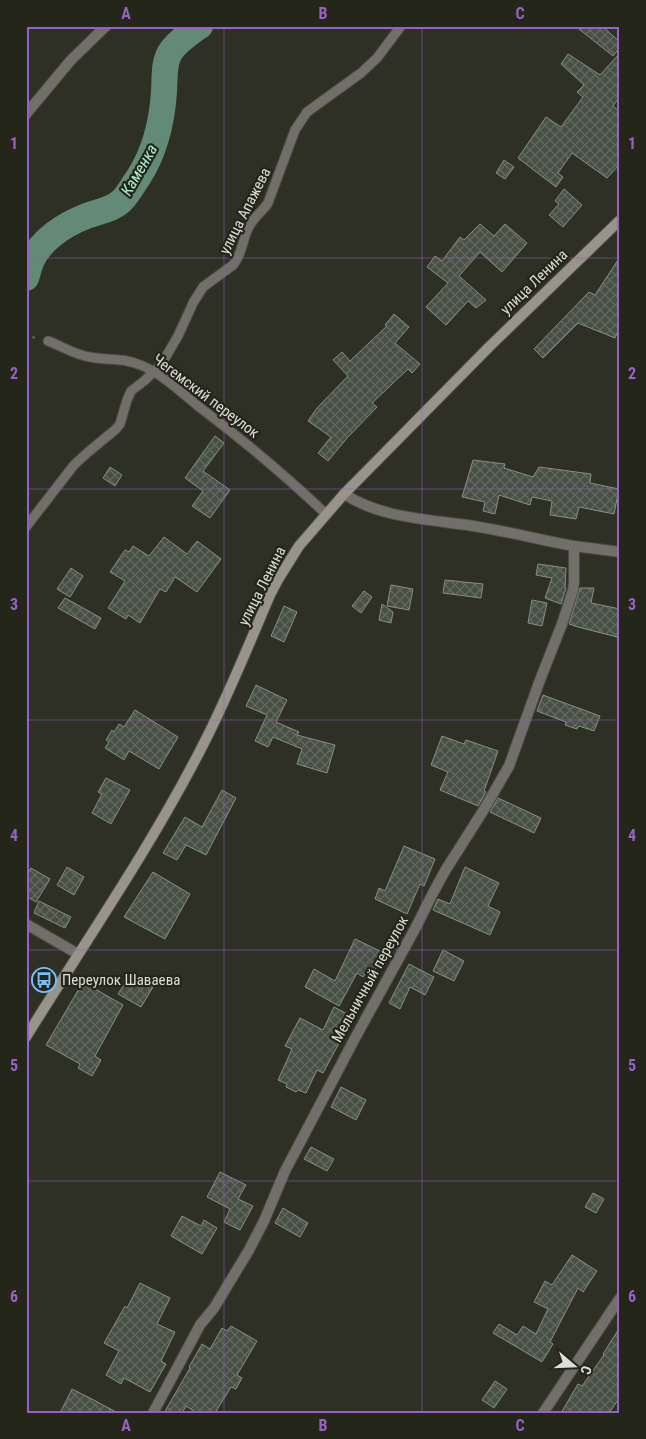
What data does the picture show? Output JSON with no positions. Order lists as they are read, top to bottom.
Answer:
{
  "streets": {
    "street": ["улица Ленина", "Мельничный переулок"],
    "lane": ["улица Апажева", "Чегемский переулок"]
  },
  "crossings": [
    ["улица Апажева", "Чегемский переулок"],
    ["улица Ленина", "Чегемский переулок"]
  ],
  "water": ["Каменка"],
  "places": {
    "bus stop": ["Переулок Шаваева"]
  },
  "north": "right",
  "grid": {
    "columns": ["A", "B", "C"],
    "rows": [
      "1",
      "2",
      "3",
      "4",
      "5",
      "6"
    ]
  }
}
